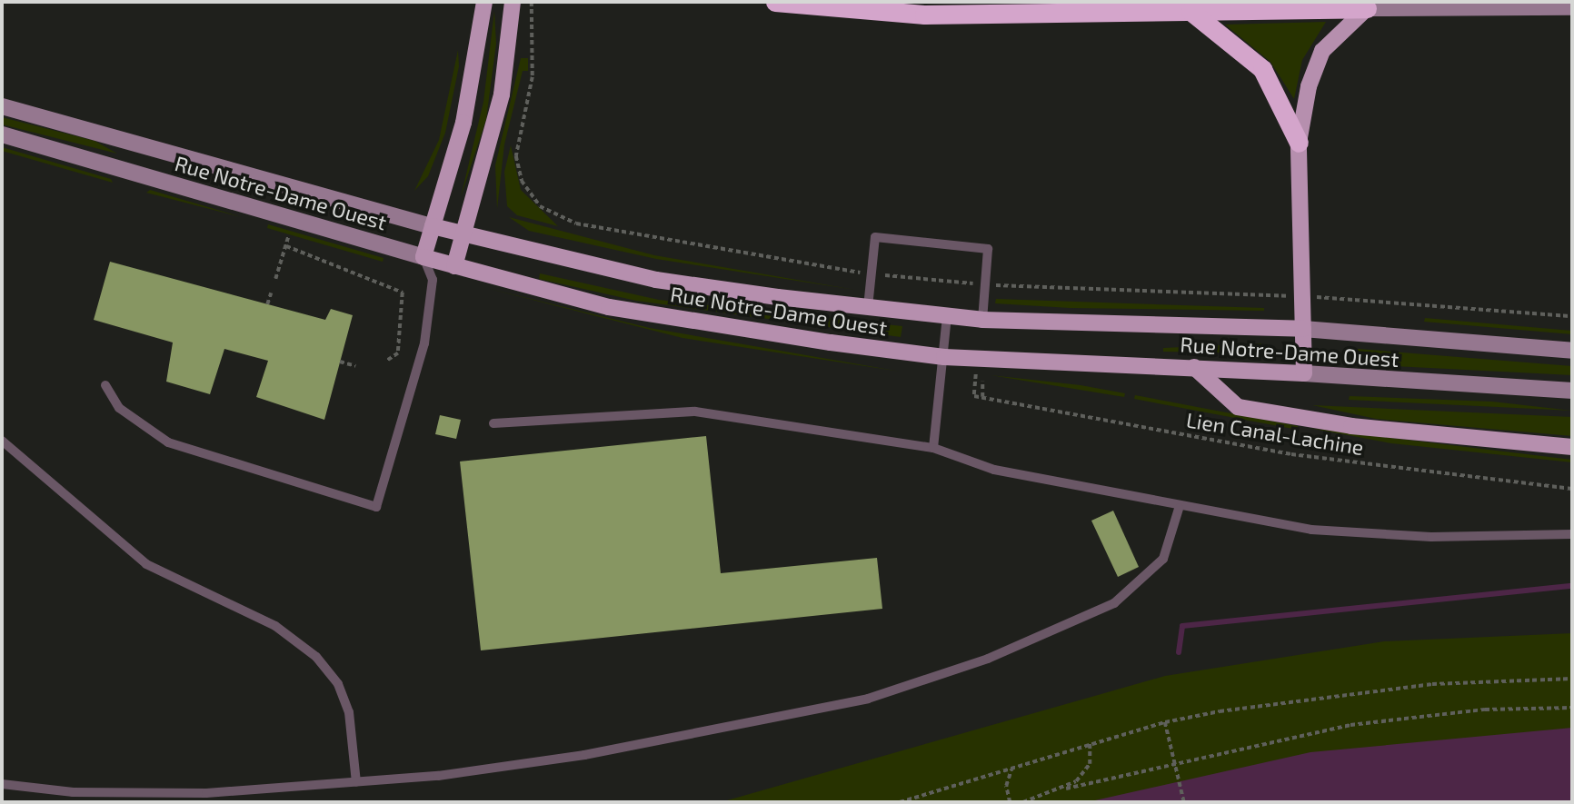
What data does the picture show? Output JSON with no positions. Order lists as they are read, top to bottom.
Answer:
{
  "streets": {
    "main road": ["Rue Notre-Dame Ouest"],
    "path": ["Lien Canal-Lachine"]
  },
  "crossings": [
    ["Rue Notre-Dame Ouest", "Lien Canal-Lachine"]
  ]
}
